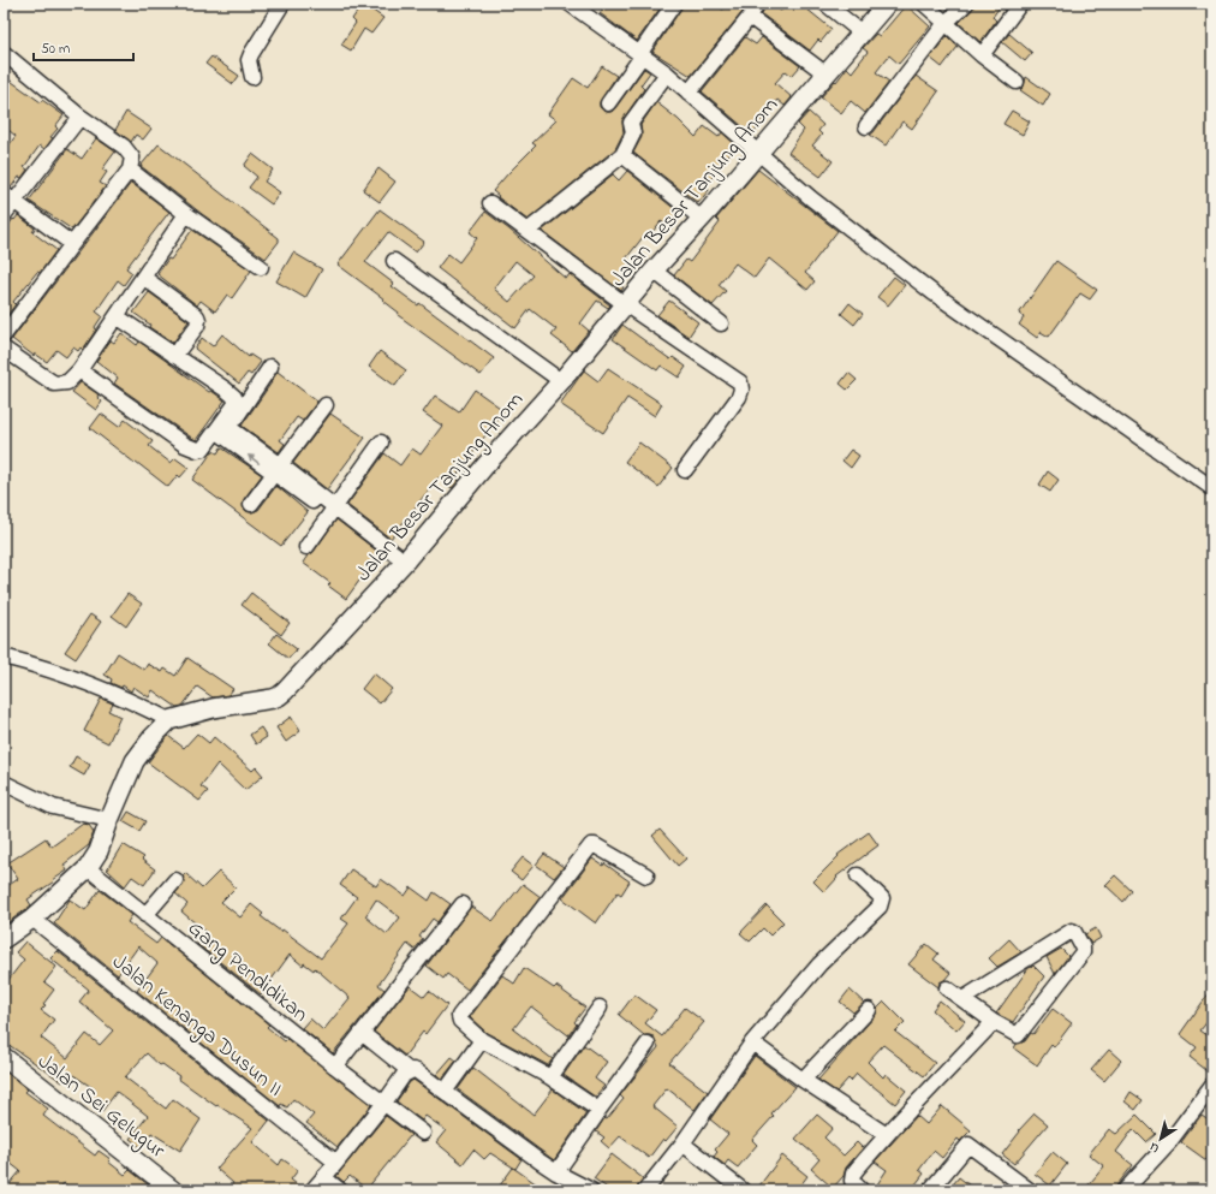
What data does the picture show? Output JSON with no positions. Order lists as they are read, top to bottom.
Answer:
{
  "streets": {
    "main road": ["Jalan Besar Tanjung Anom", "Jalan Sei Gelugur"],
    "street": ["Gang Pendidikan", "Jalan Kenanga Dusun II"]
  },
  "crossings": [
    ["Jalan Besar Tanjung Anom", "Gang Pendidikan"],
    ["Jalan Besar Tanjung Anom", "Jalan Kenanga Dusun II"]
  ],
  "scale_bar": "50 m",
  "north": "bottom left"
}
